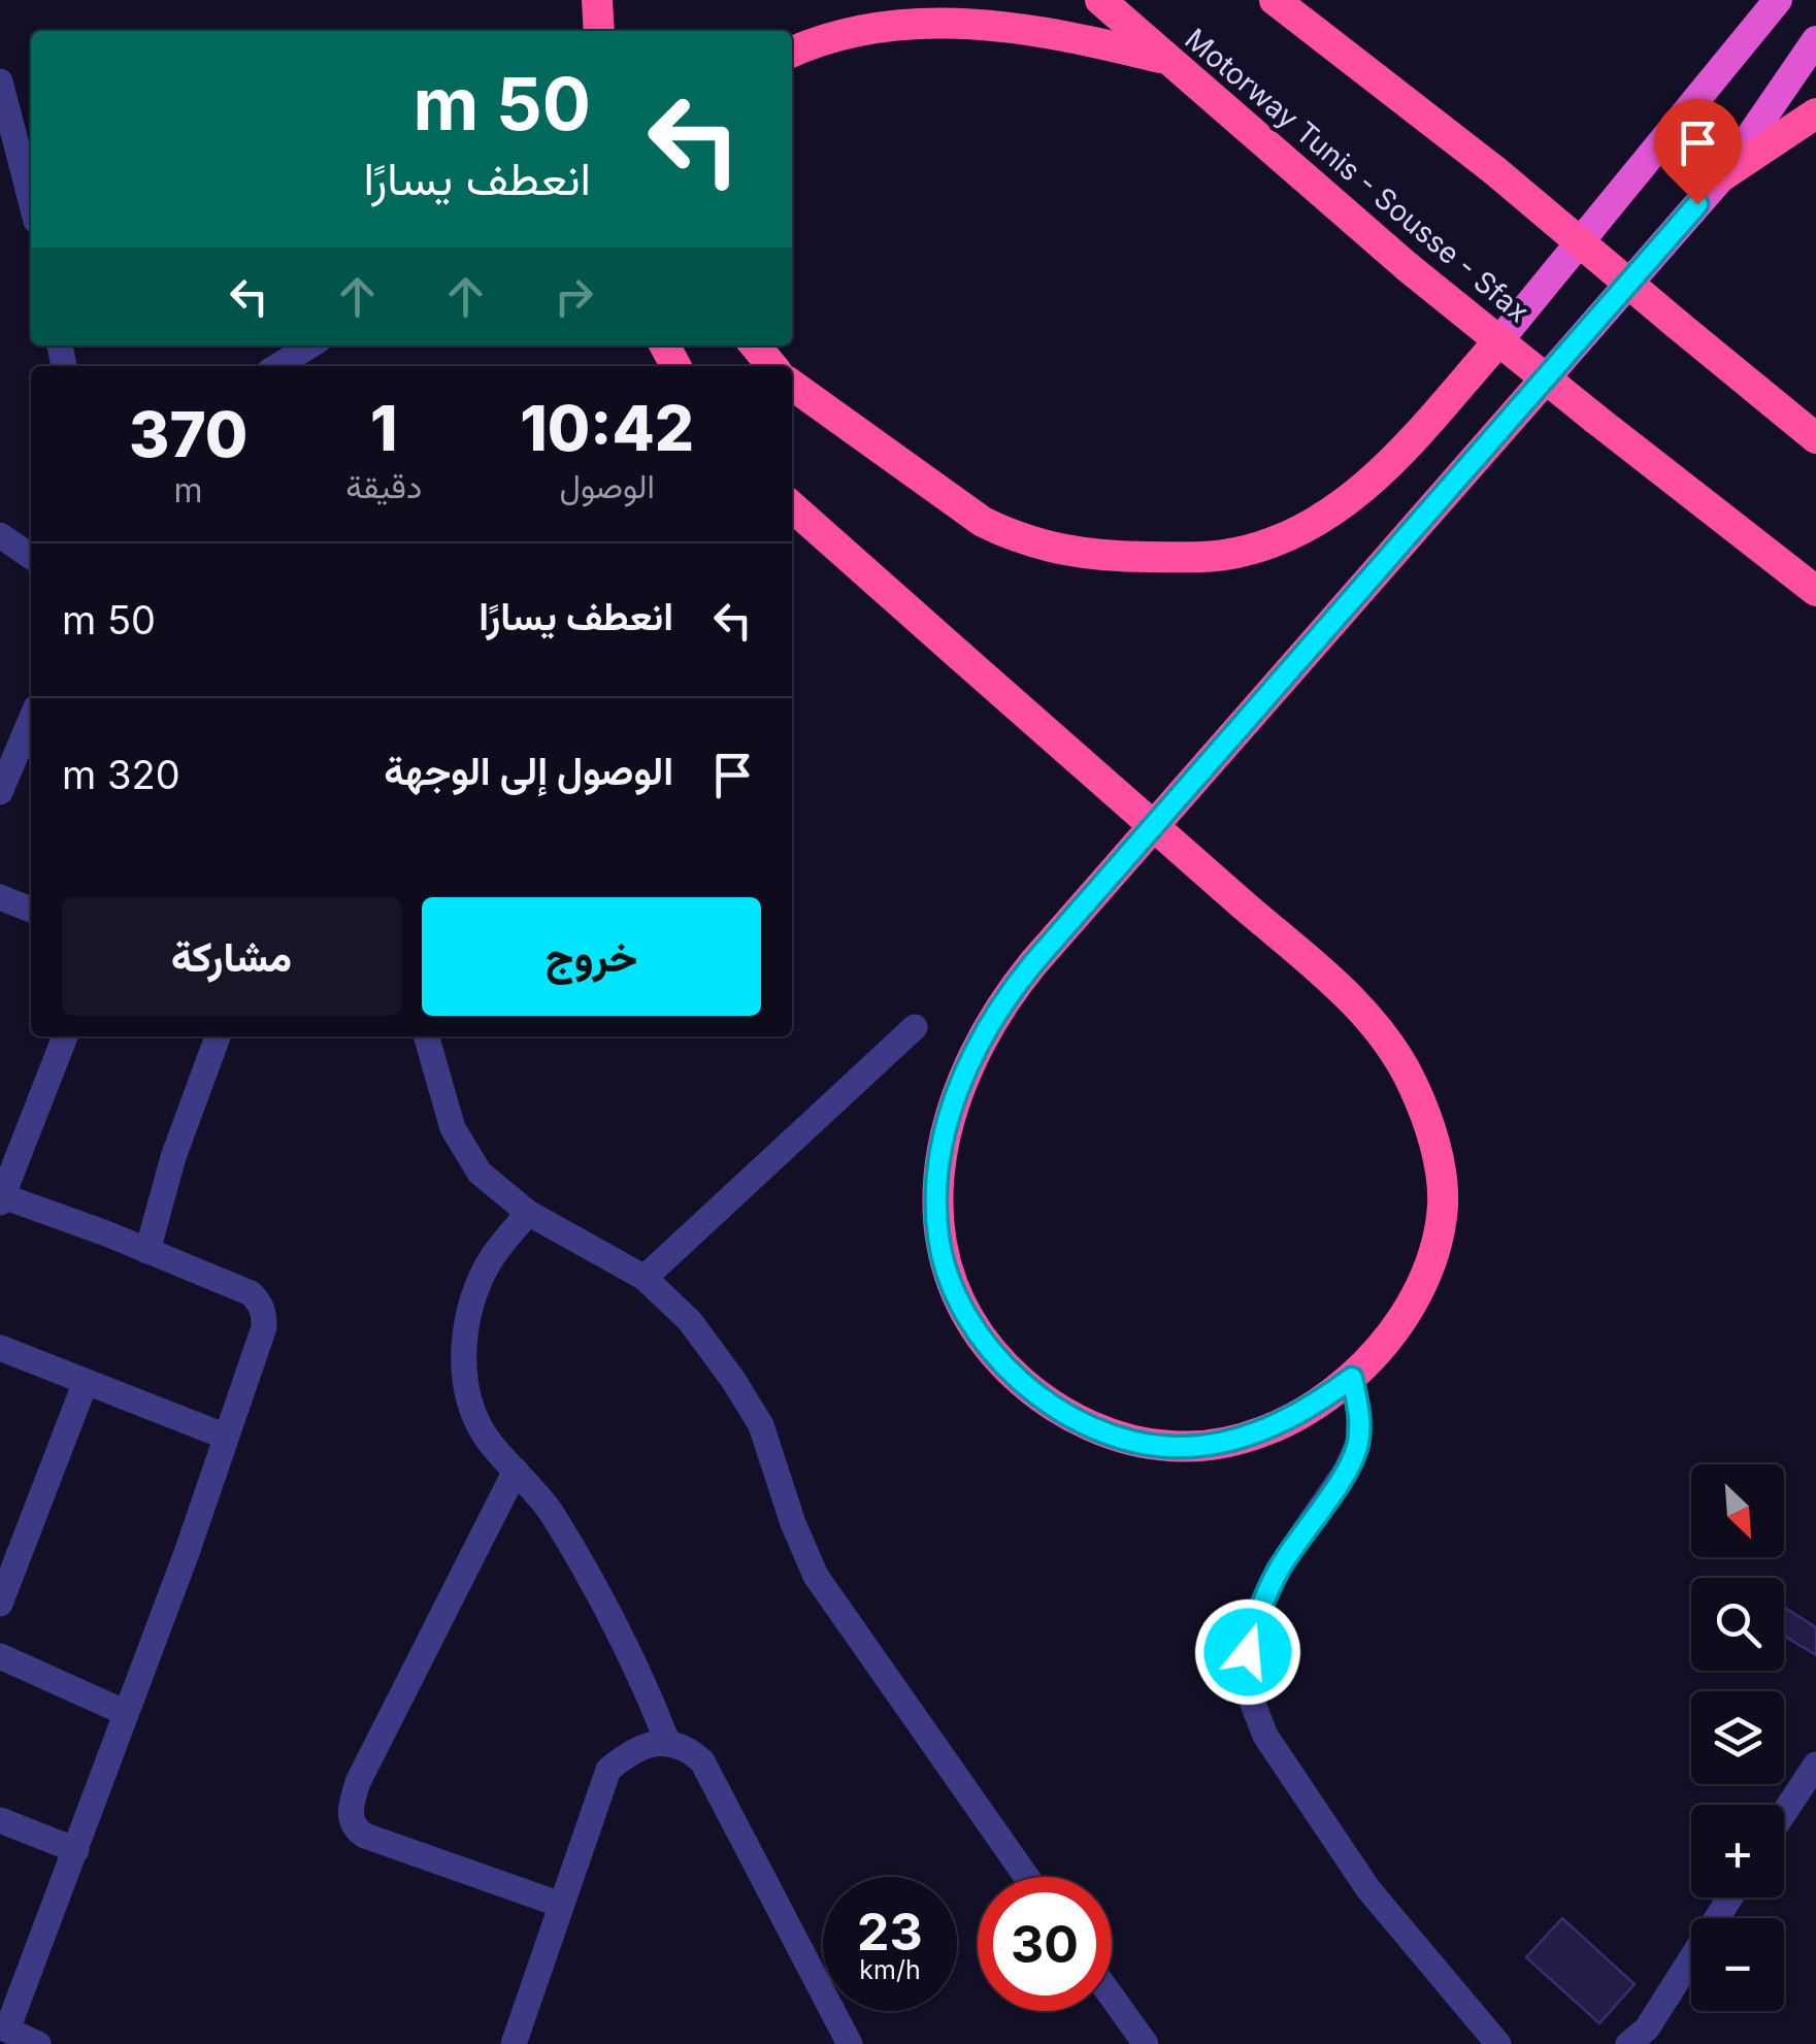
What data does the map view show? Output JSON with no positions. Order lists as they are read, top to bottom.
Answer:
{
  "streets": {
    "highway": ["Motorway Tunis - Sousse - Sfax"]
  },
  "north": "bottom right",
  "page": {
    "turn": ["50 m", "انعطف يسارًا"],
    "eta": [
      "10:42",
      "الوصول",
      "1",
      "دقيقة",
      "370",
      "m"
    ],
    "list": [
      {
        "name": "انعطف يسارًا",
        "value": "50 m"
      },
      {
        "name": "الوصول إلى الوجهة",
        "value": "320 m"
      }
    ],
    "buttons": ["خروج", "مشاركة"],
    "map_buttons": ["+", "−"],
    "speed": "23 km/h",
    "limit": "30"
  }
}
